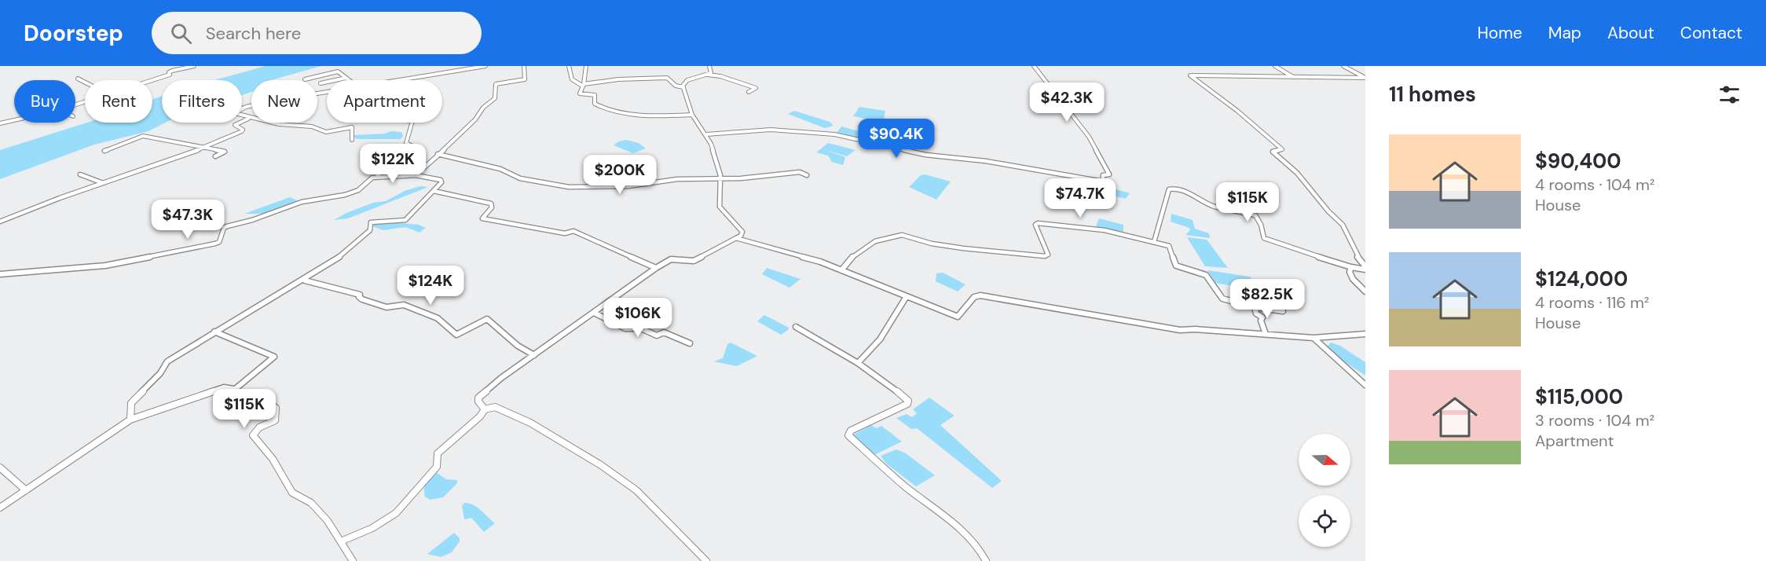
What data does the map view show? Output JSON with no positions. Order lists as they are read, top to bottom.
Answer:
{
  "north": "right",
  "page": {
    "header": "Doorstep",
    "search": "Search here",
    "nav": [
      "Home",
      "Map",
      "About",
      "Contact"
    ],
    "heading": "11 homes",
    "chip": [
      "Buy",
      "Rent",
      "Filters",
      "New",
      "Apartment"
    ],
    "price": [
      "$42.3K",
      "$90.4K",
      "$122K",
      "$200K",
      "$74.7K",
      "$115K",
      "$47.3K",
      "$124K",
      "$82.5K",
      "$106K",
      "$115K"
    ],
    "list": [
      {
        "name": "$90,400",
        "note": "4 rooms · 104 m² · House"
      },
      {
        "name": "$124,000",
        "note": "4 rooms · 116 m² · House"
      },
      {
        "name": "$115,000",
        "note": "3 rooms · 104 m² · Apartment"
      }
    ]
  }
}
